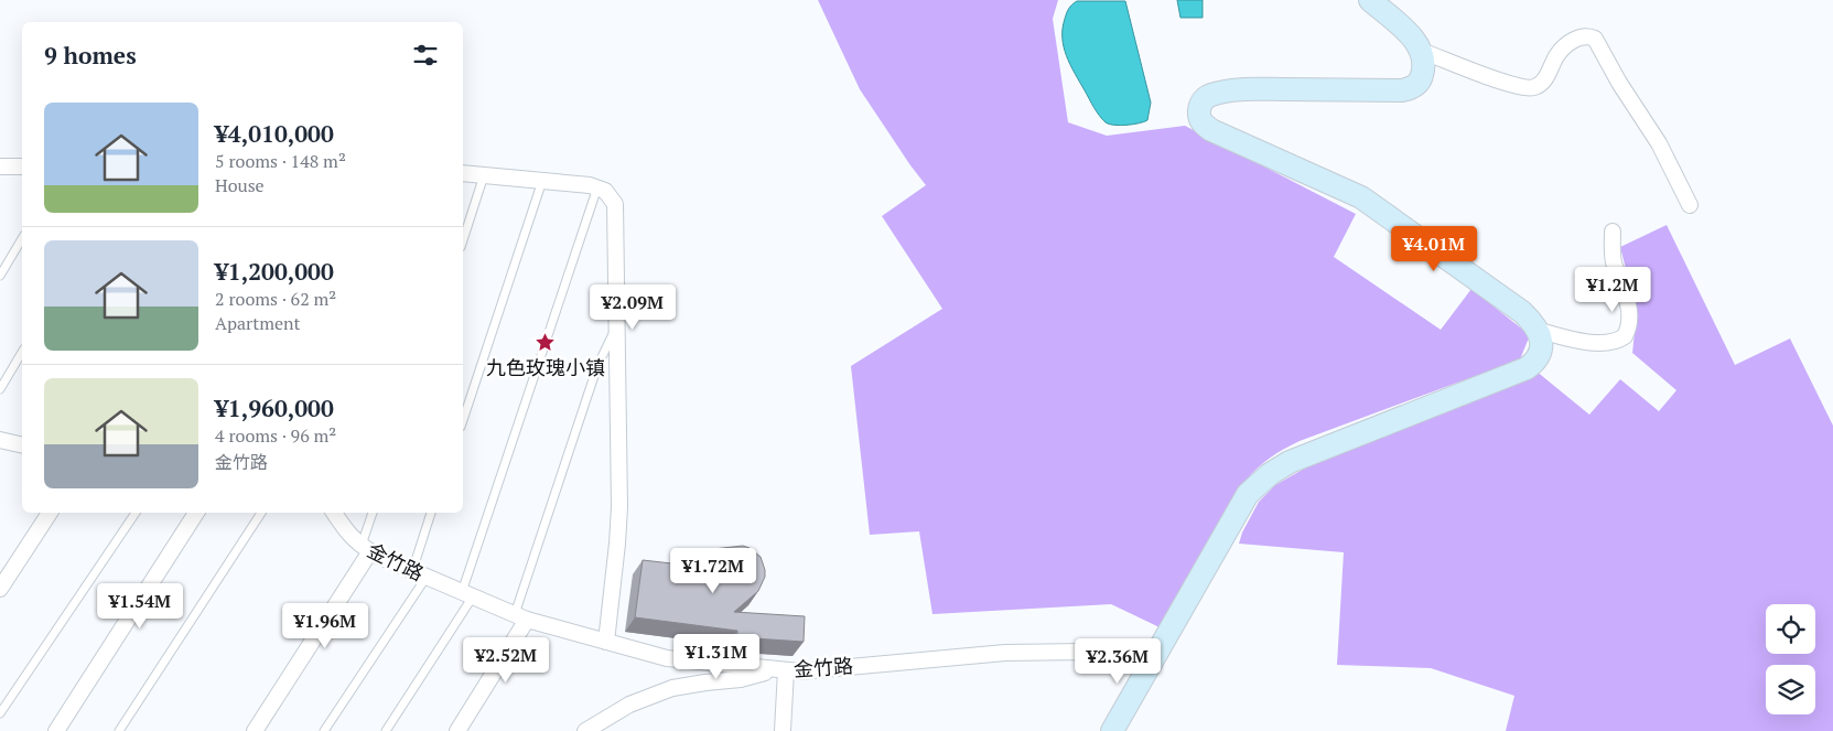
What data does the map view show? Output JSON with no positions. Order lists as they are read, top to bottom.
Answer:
{
  "streets": {
    "street": ["金竹路"]
  },
  "places": {
    "place": ["九色玫瑰小镇"]
  },
  "page": {
    "heading": "9 homes",
    "list": [
      {
        "name": "¥4,010,000",
        "note": "5 rooms · 148 m² · House"
      },
      {
        "name": "¥1,200,000",
        "note": "2 rooms · 62 m² · Apartment"
      },
      {
        "name": "¥1,960,000",
        "note": "4 rooms · 96 m² · 金竹路"
      }
    ],
    "price": [
      "¥4.01M",
      "¥1.2M",
      "¥2.09M",
      "¥1.72M",
      "¥1.54M",
      "¥1.96M",
      "¥1.31M",
      "¥2.52M",
      "¥2.36M"
    ]
  }
}
